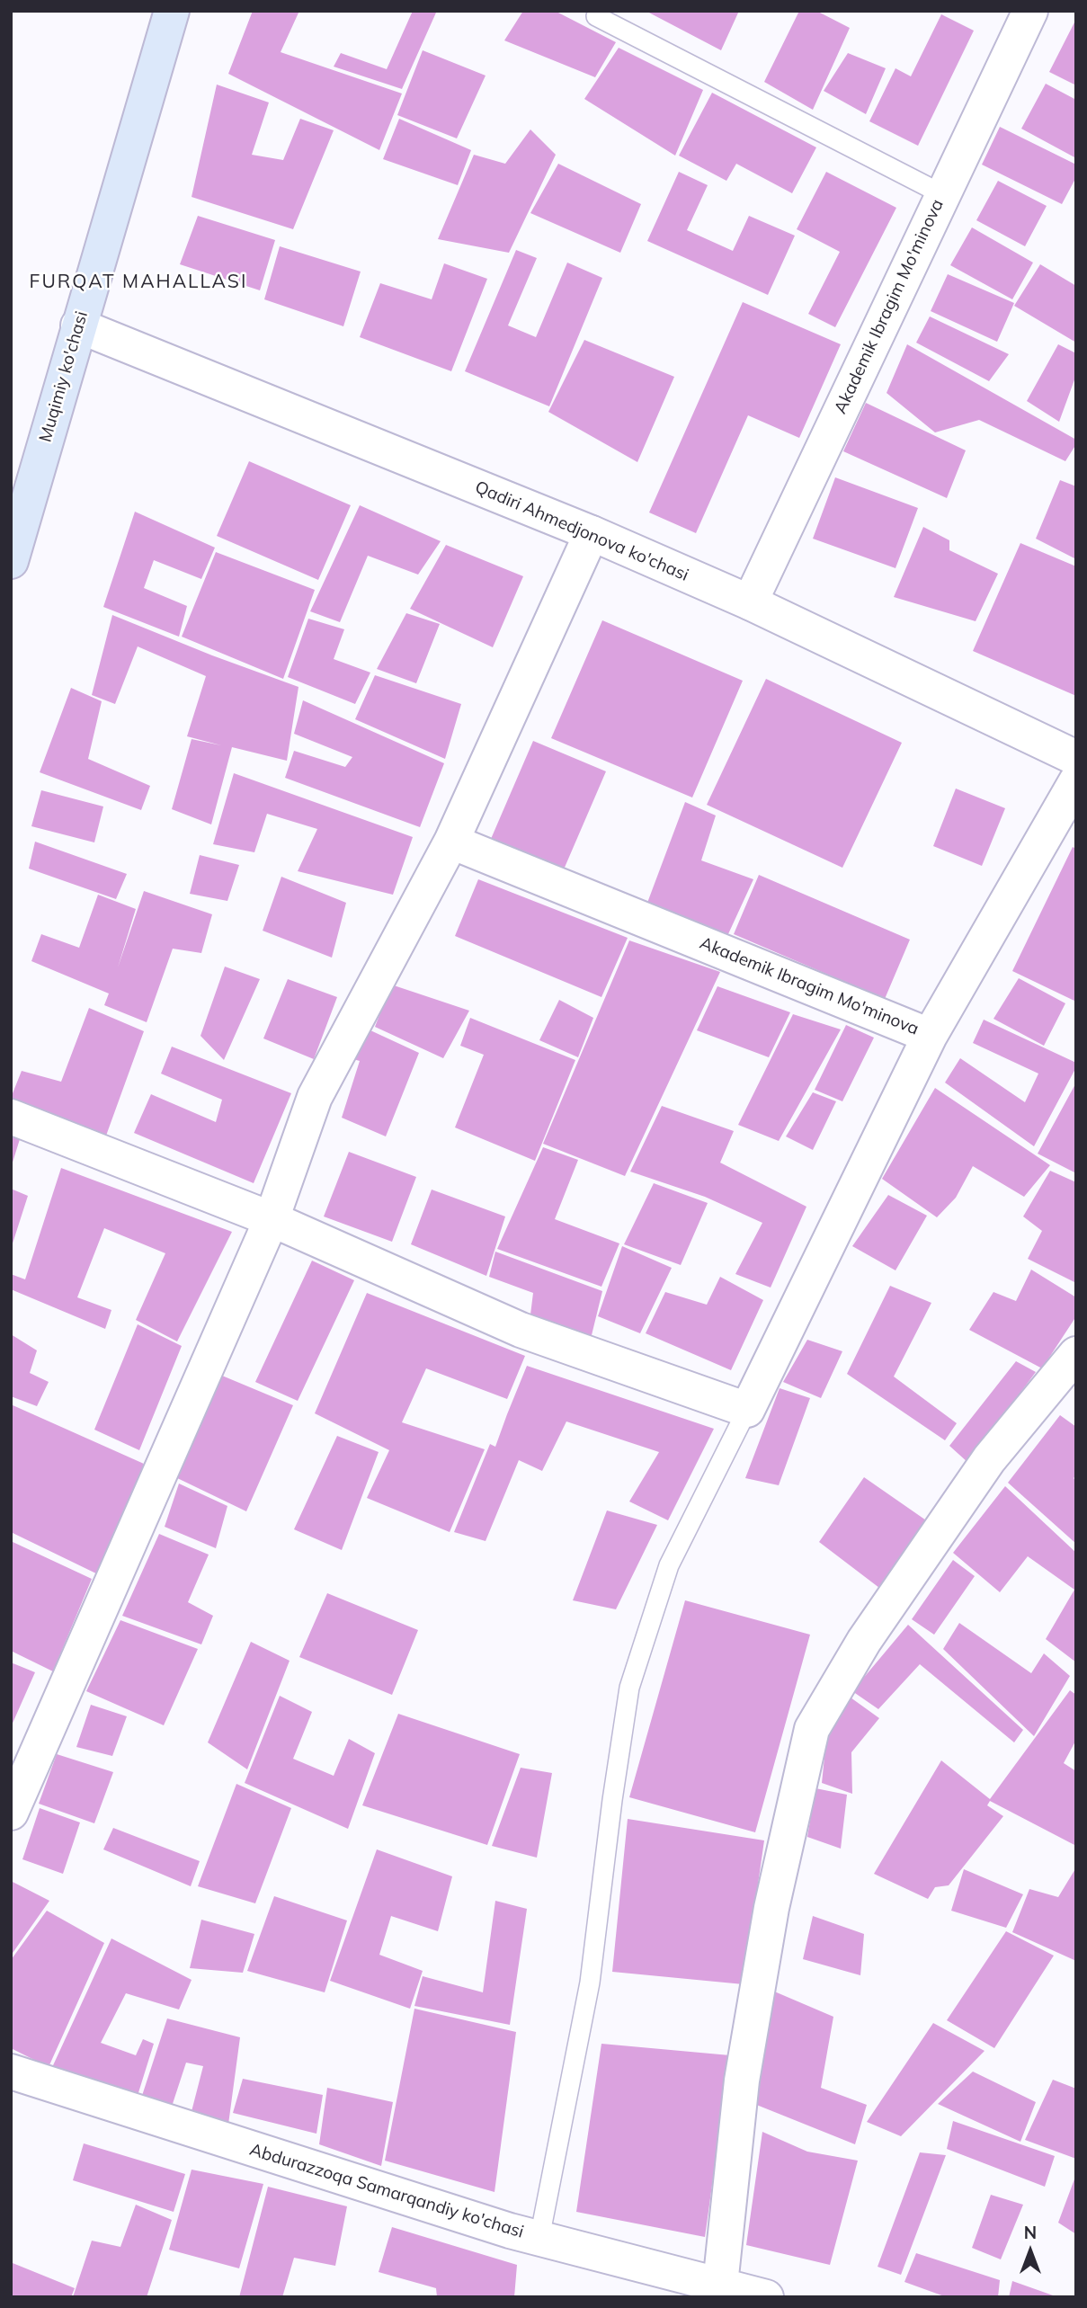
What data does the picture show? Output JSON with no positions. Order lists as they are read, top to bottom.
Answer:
{
  "streets": {
    "main road": ["Muqimiy ko'chasi"],
    "street": ["Akademik Ibragim Mo'minova", "Qadiri Ahmedjonova ko'chasi", "Abdurazzoqa Samarqandiy ko'chasi"]
  },
  "crossings": [
    ["Akademik Ibragim Mo'minova", "Qadiri Ahmedjonova ko'chasi"],
    ["Muqimiy ko'chasi", "Qadiri Ahmedjonova ko'chasi"]
  ],
  "districts": ["FURQAT MAHALLASI"],
  "north": "top"
}
